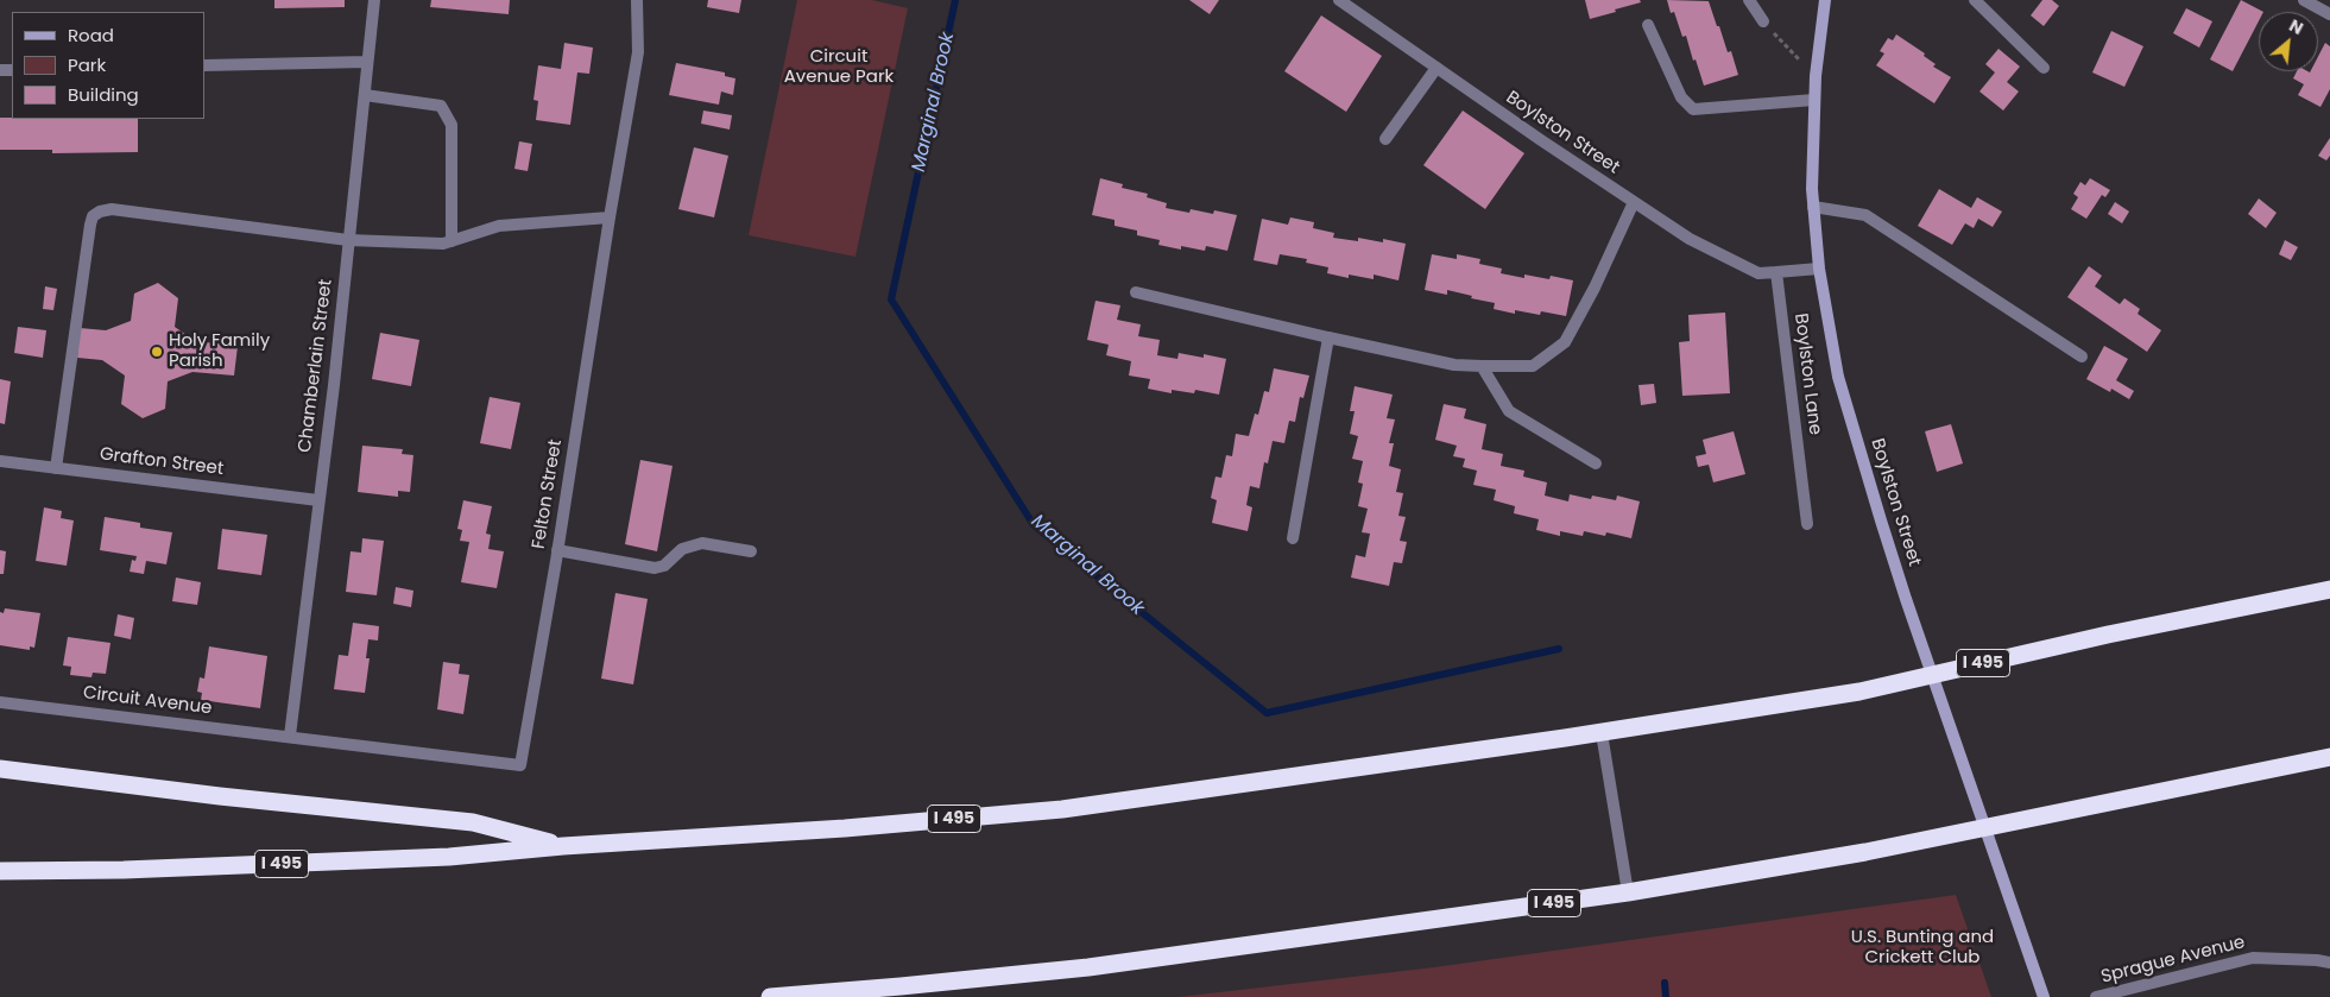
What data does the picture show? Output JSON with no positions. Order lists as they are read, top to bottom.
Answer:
{
  "streets": {
    "highway": ["I 495"],
    "main road": ["Boylston Street"],
    "street": [
      "Chamberlain Street",
      "Boylston Lane",
      "Grafton Street",
      "Felton Street",
      "Circuit Avenue",
      "Sprague Avenue"
    ]
  },
  "crossings": [
    ["Boylston Street", "Boylston Lane"],
    ["Chamberlain Street", "Grafton Street"],
    ["Chamberlain Street", "Felton Street"],
    ["Chamberlain Street", "Circuit Avenue"],
    ["Felton Street", "Circuit Avenue"]
  ],
  "water": ["Marginal Brook"],
  "parks": ["Circuit Avenue Park", "U.S. Bunting and Crickett Club"],
  "places": ["Holy Family Parish"],
  "legend": ["Road", "Park", "Building"],
  "north": "top right"
}
